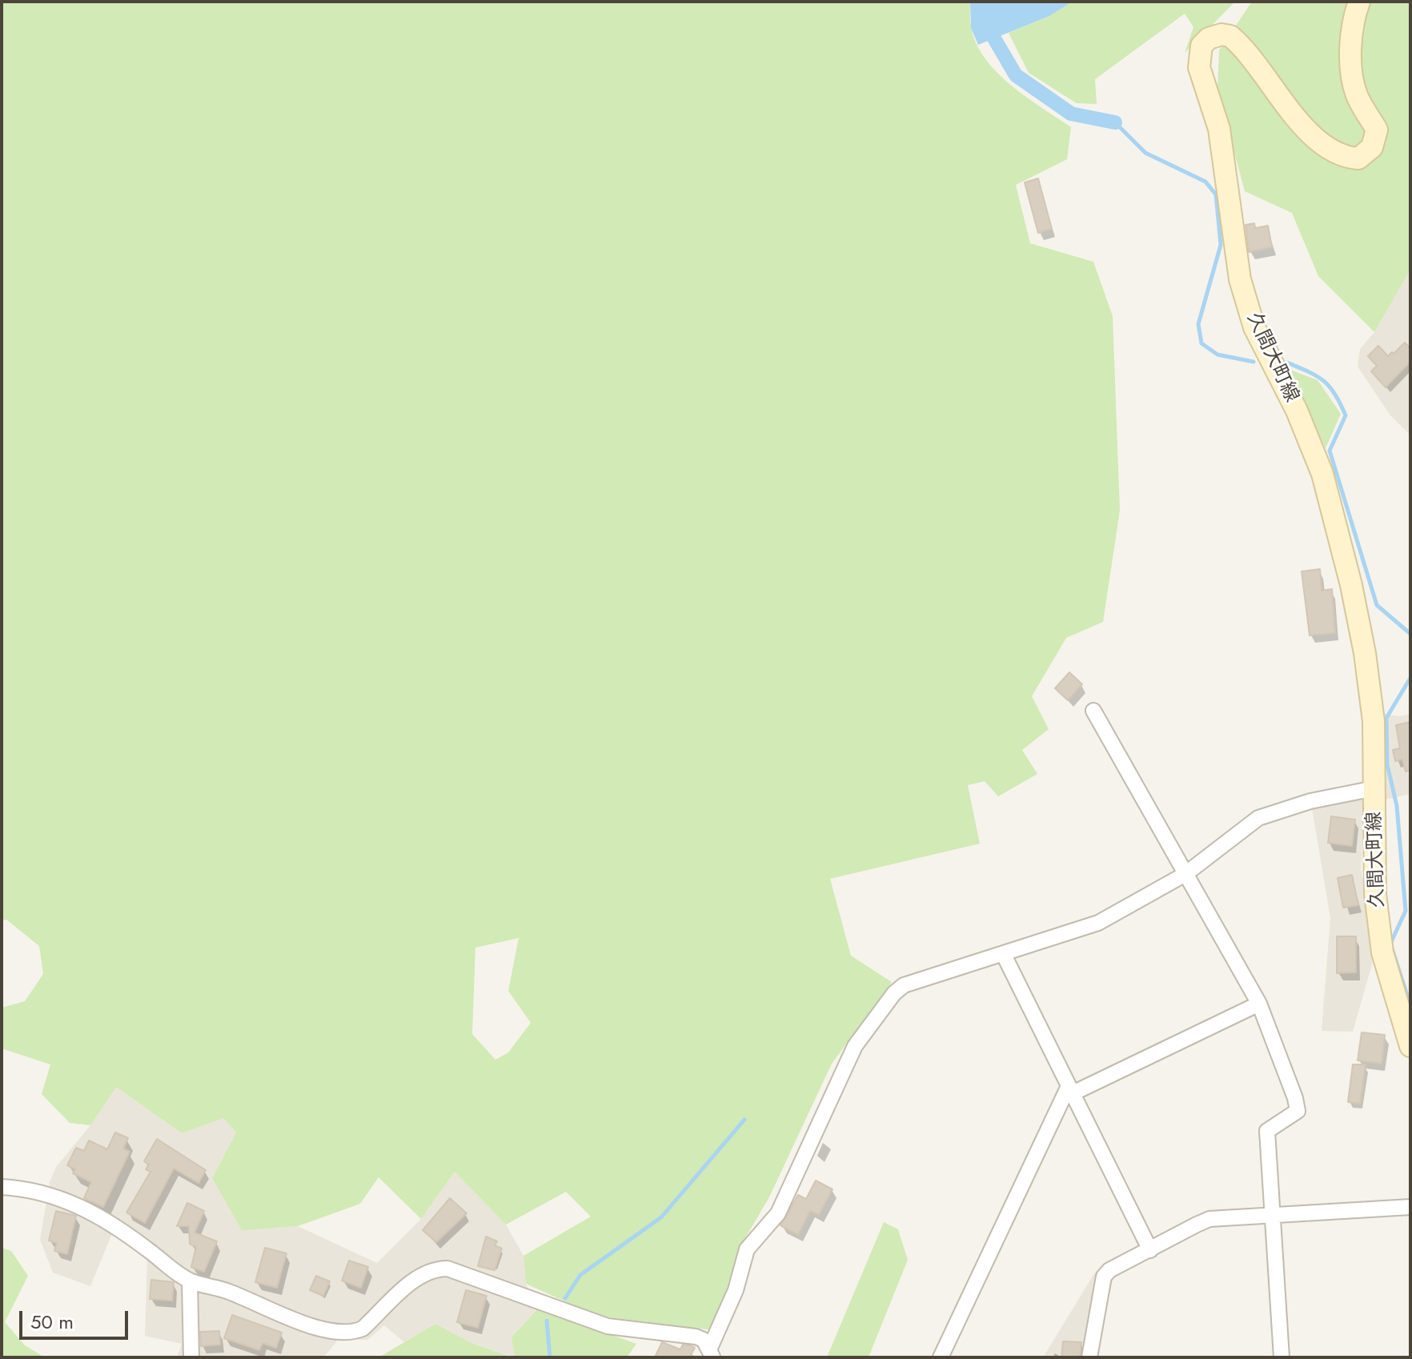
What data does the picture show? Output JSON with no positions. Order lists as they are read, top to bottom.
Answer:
{
  "streets": {
    "main road": ["久間大町線"]
  },
  "scale_bar": "50 m"
}
